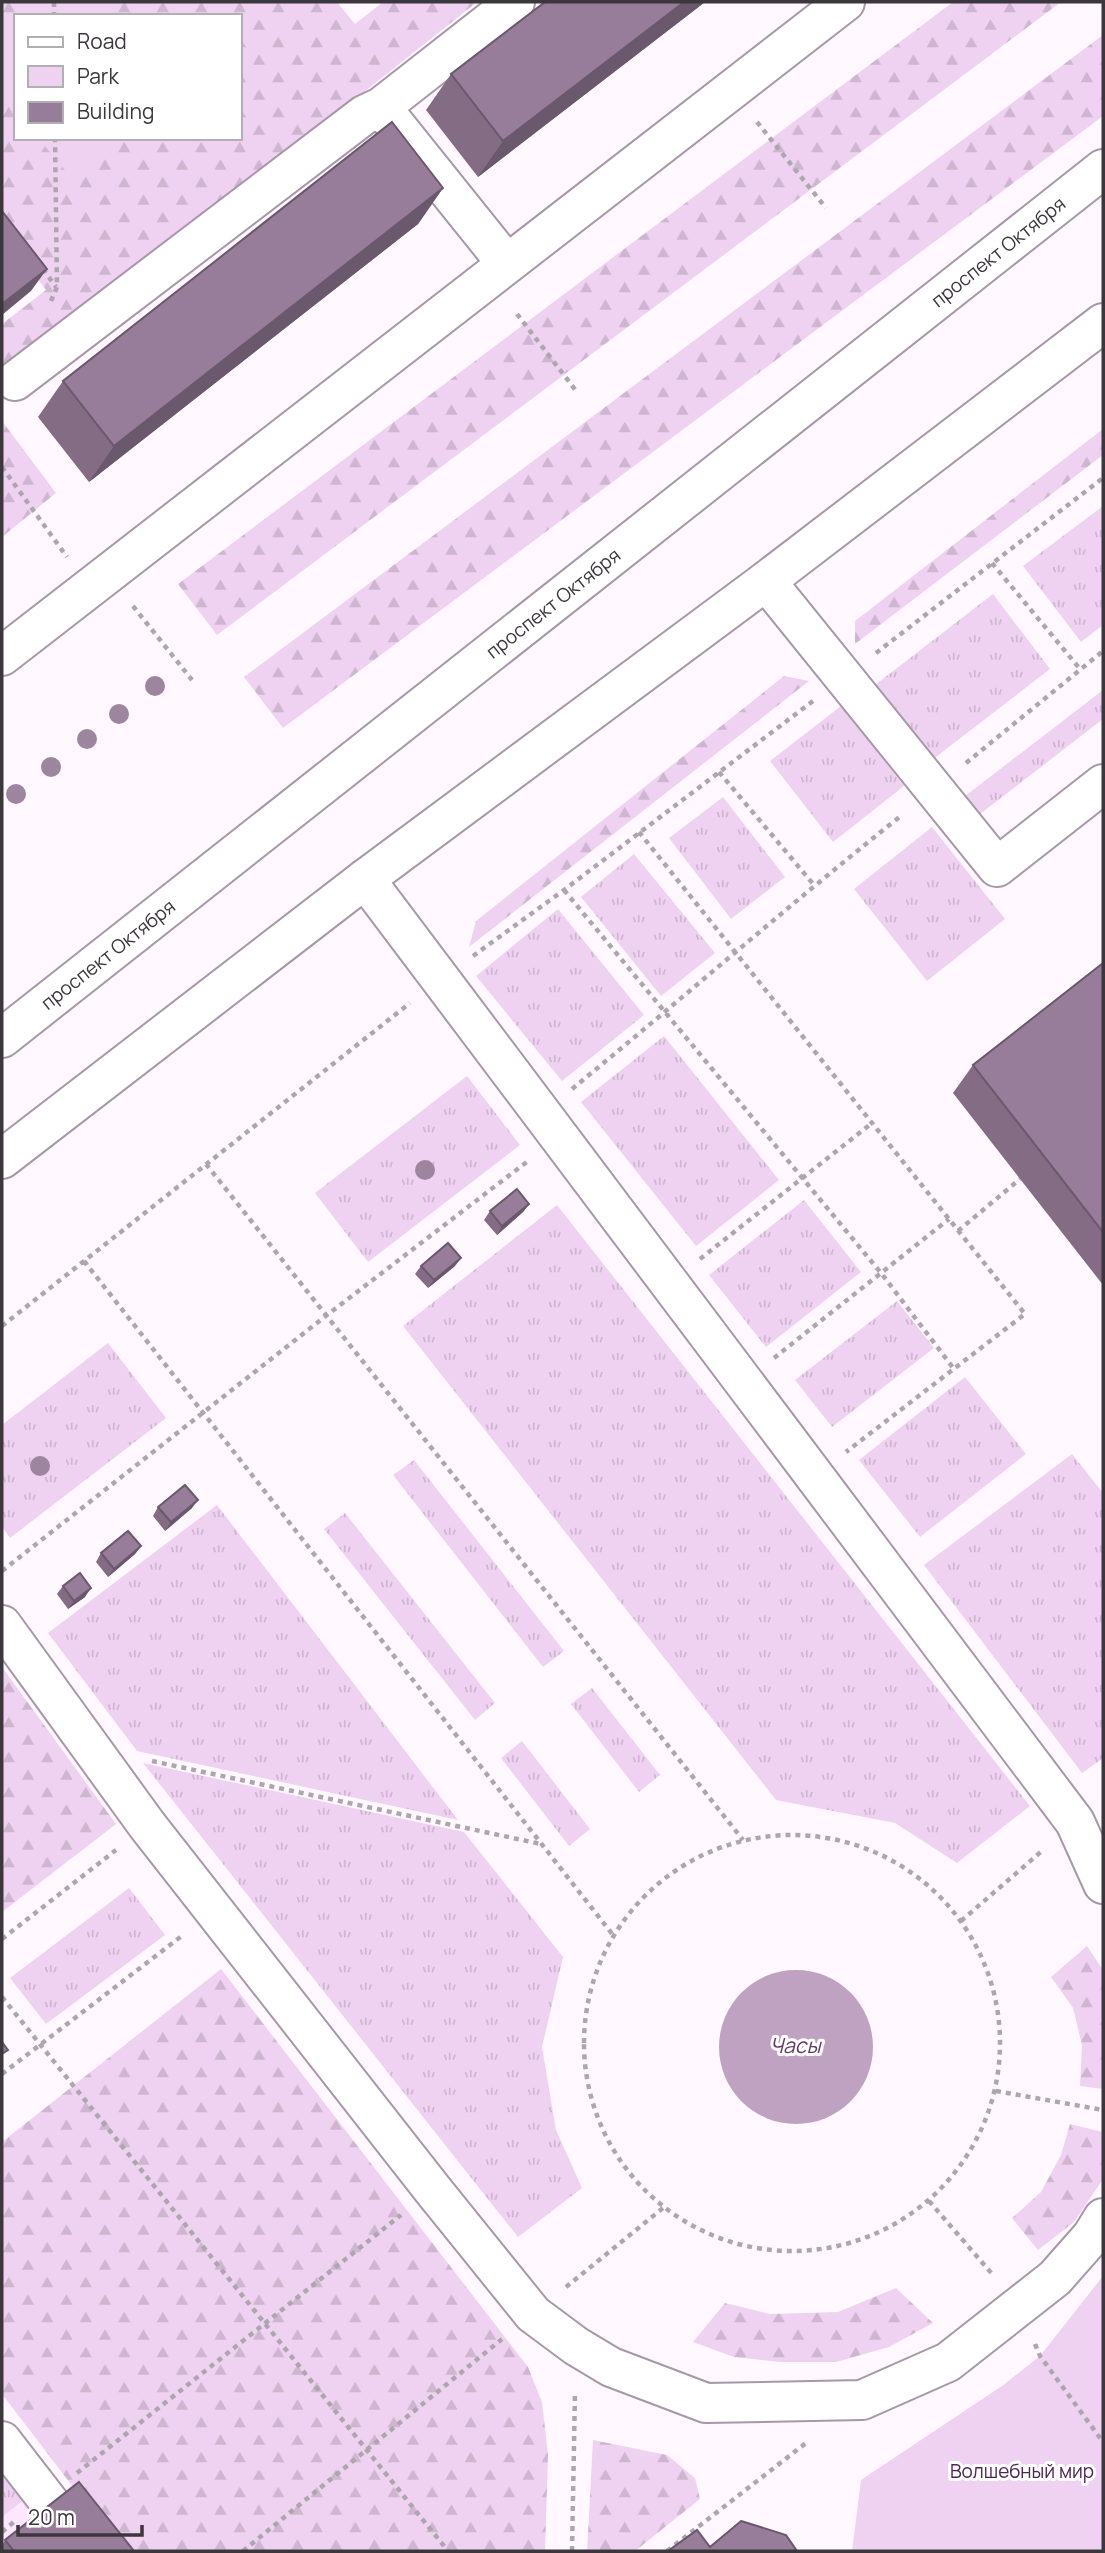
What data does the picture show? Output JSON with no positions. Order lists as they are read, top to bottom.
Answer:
{
  "streets": {
    "main road": ["проспект Октября"]
  },
  "water": ["Часы"],
  "parks": ["Волшебный мир"],
  "legend": ["Road", "Park", "Building"],
  "scale_bar": "20 m"
}
